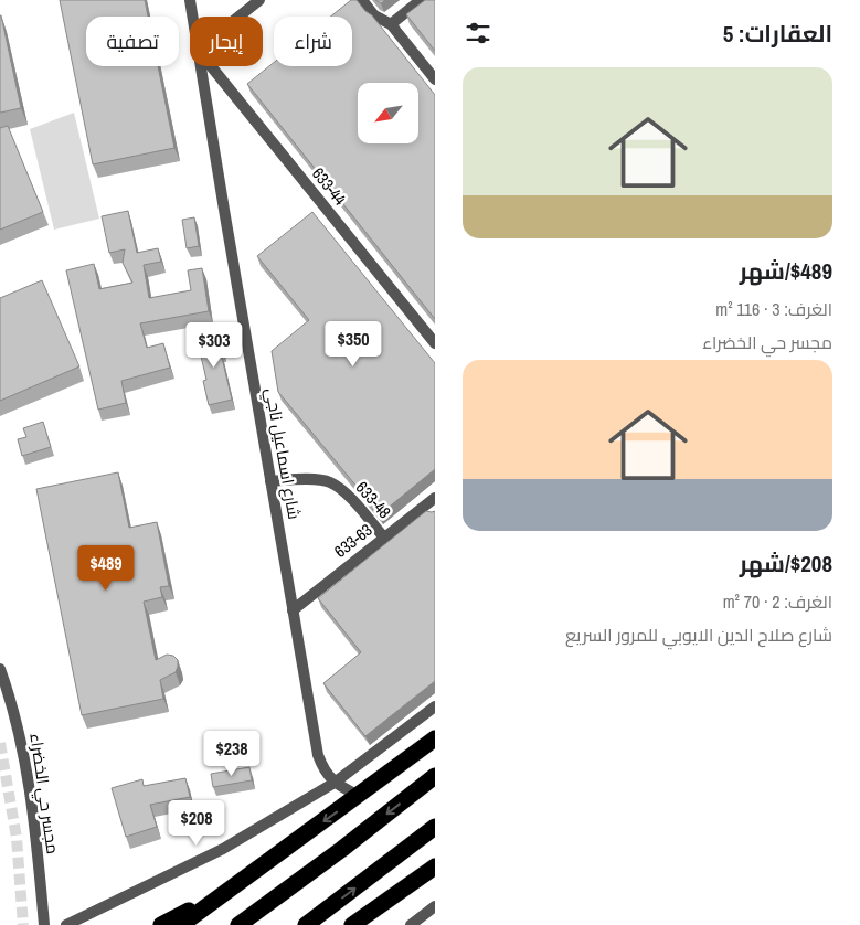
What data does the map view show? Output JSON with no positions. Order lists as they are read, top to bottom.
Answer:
{
  "streets": {
    "street": [
      "633-44",
      "شارع اسماعيل ناجي",
      "633-48",
      "633-63",
      "مجسر حي الخضراء"
    ]
  },
  "crossings": [
    ["شارع اسماعيل ناجي", "633-48"],
    ["شارع اسماعيل ناجي", "633-63"],
    ["633-48", "633-63"]
  ],
  "north": "bottom left",
  "page": {
    "heading": "العقارات: 5",
    "chip": ["شراء", "إيجار", "تصفية"],
    "list": [
      {
        "name": "$489/شهر",
        "note": "الغرف: 3 · 116 m² · مجسر حي الخضراء"
      },
      {
        "name": "$208/شهر",
        "note": "الغرف: 2 · 70 m² · شارع صلاح الدين الايوبي للمرور السريع"
      }
    ],
    "price": [
      "$350",
      "$303",
      "$489",
      "$238",
      "$208"
    ]
  }
}
